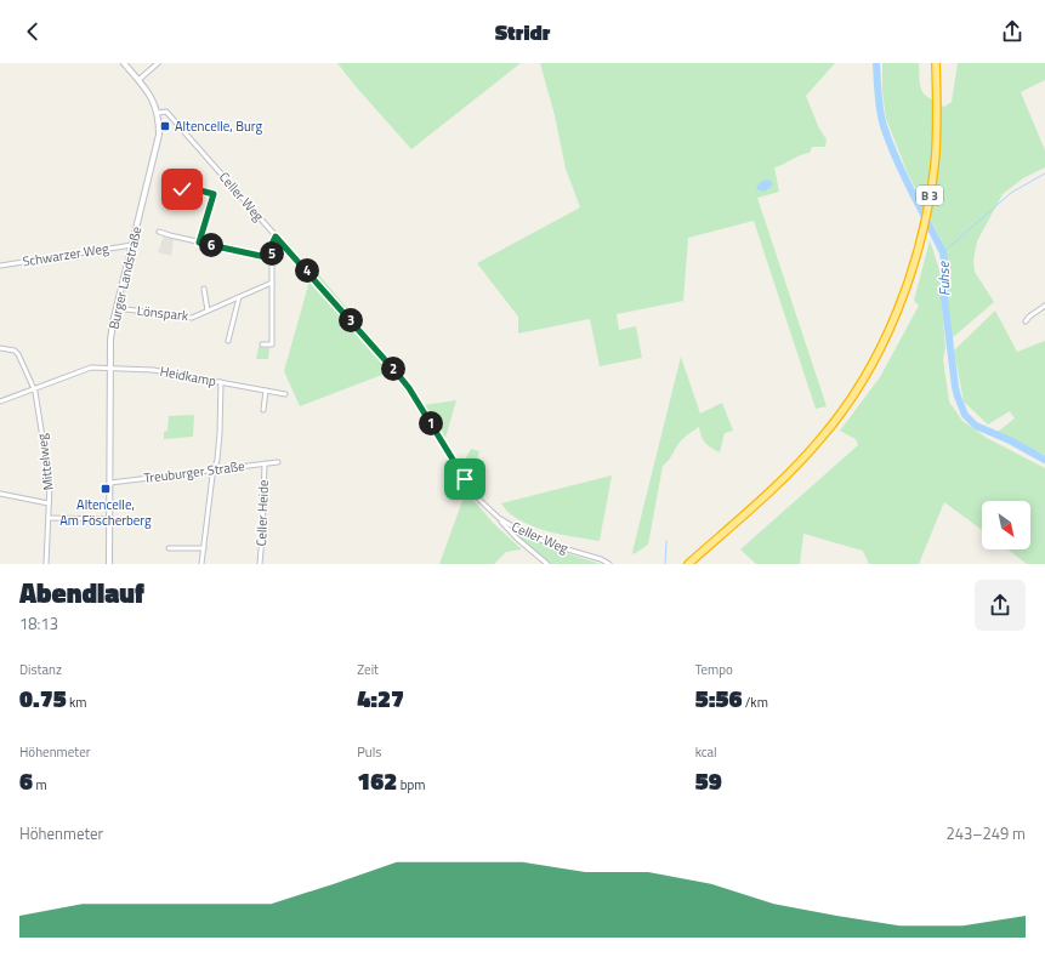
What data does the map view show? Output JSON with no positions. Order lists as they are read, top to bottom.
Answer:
{
  "streets": {
    "highway": ["B 3"],
    "street": [
      "Celler Weg",
      "Schwarzer Weg",
      "Burger Landstraße",
      "Lönspark",
      "Heidkamp",
      "Mittelweg",
      "Treuburger Straße",
      "Celler Heide"
    ]
  },
  "crossings": [
    ["Celler Weg", "Burger Landstraße"],
    ["Schwarzer Weg", "Burger Landstraße"],
    ["Burger Landstraße", "Lönspark"],
    ["Burger Landstraße", "Heidkamp"],
    ["Burger Landstraße", "Treuburger Straße"],
    ["Heidkamp", "Mittelweg"],
    ["Treuburger Straße", "Celler Heide"]
  ],
  "water": ["Fuhse"],
  "places": {
    "transit": ["Altencelle, Burg", "Altencelle, Am Föscherberg"]
  },
  "north": "bottom right",
  "page": {
    "header": "Stridr",
    "pins": [
      "6",
      "5",
      "4",
      "3",
      "2",
      "1"
    ],
    "heading": ["Abendlauf", "18:13"],
    "stats": [
      ["Distanz", "0.75 km"],
      ["Zeit", "4:27"],
      ["Tempo", "5:56 /km"],
      ["Höhenmeter", "6 m"],
      ["Puls", "162 bpm"],
      ["kcal", "59"]
    ],
    "chart": ["Höhenmeter", "243–249 m"]
  }
}
